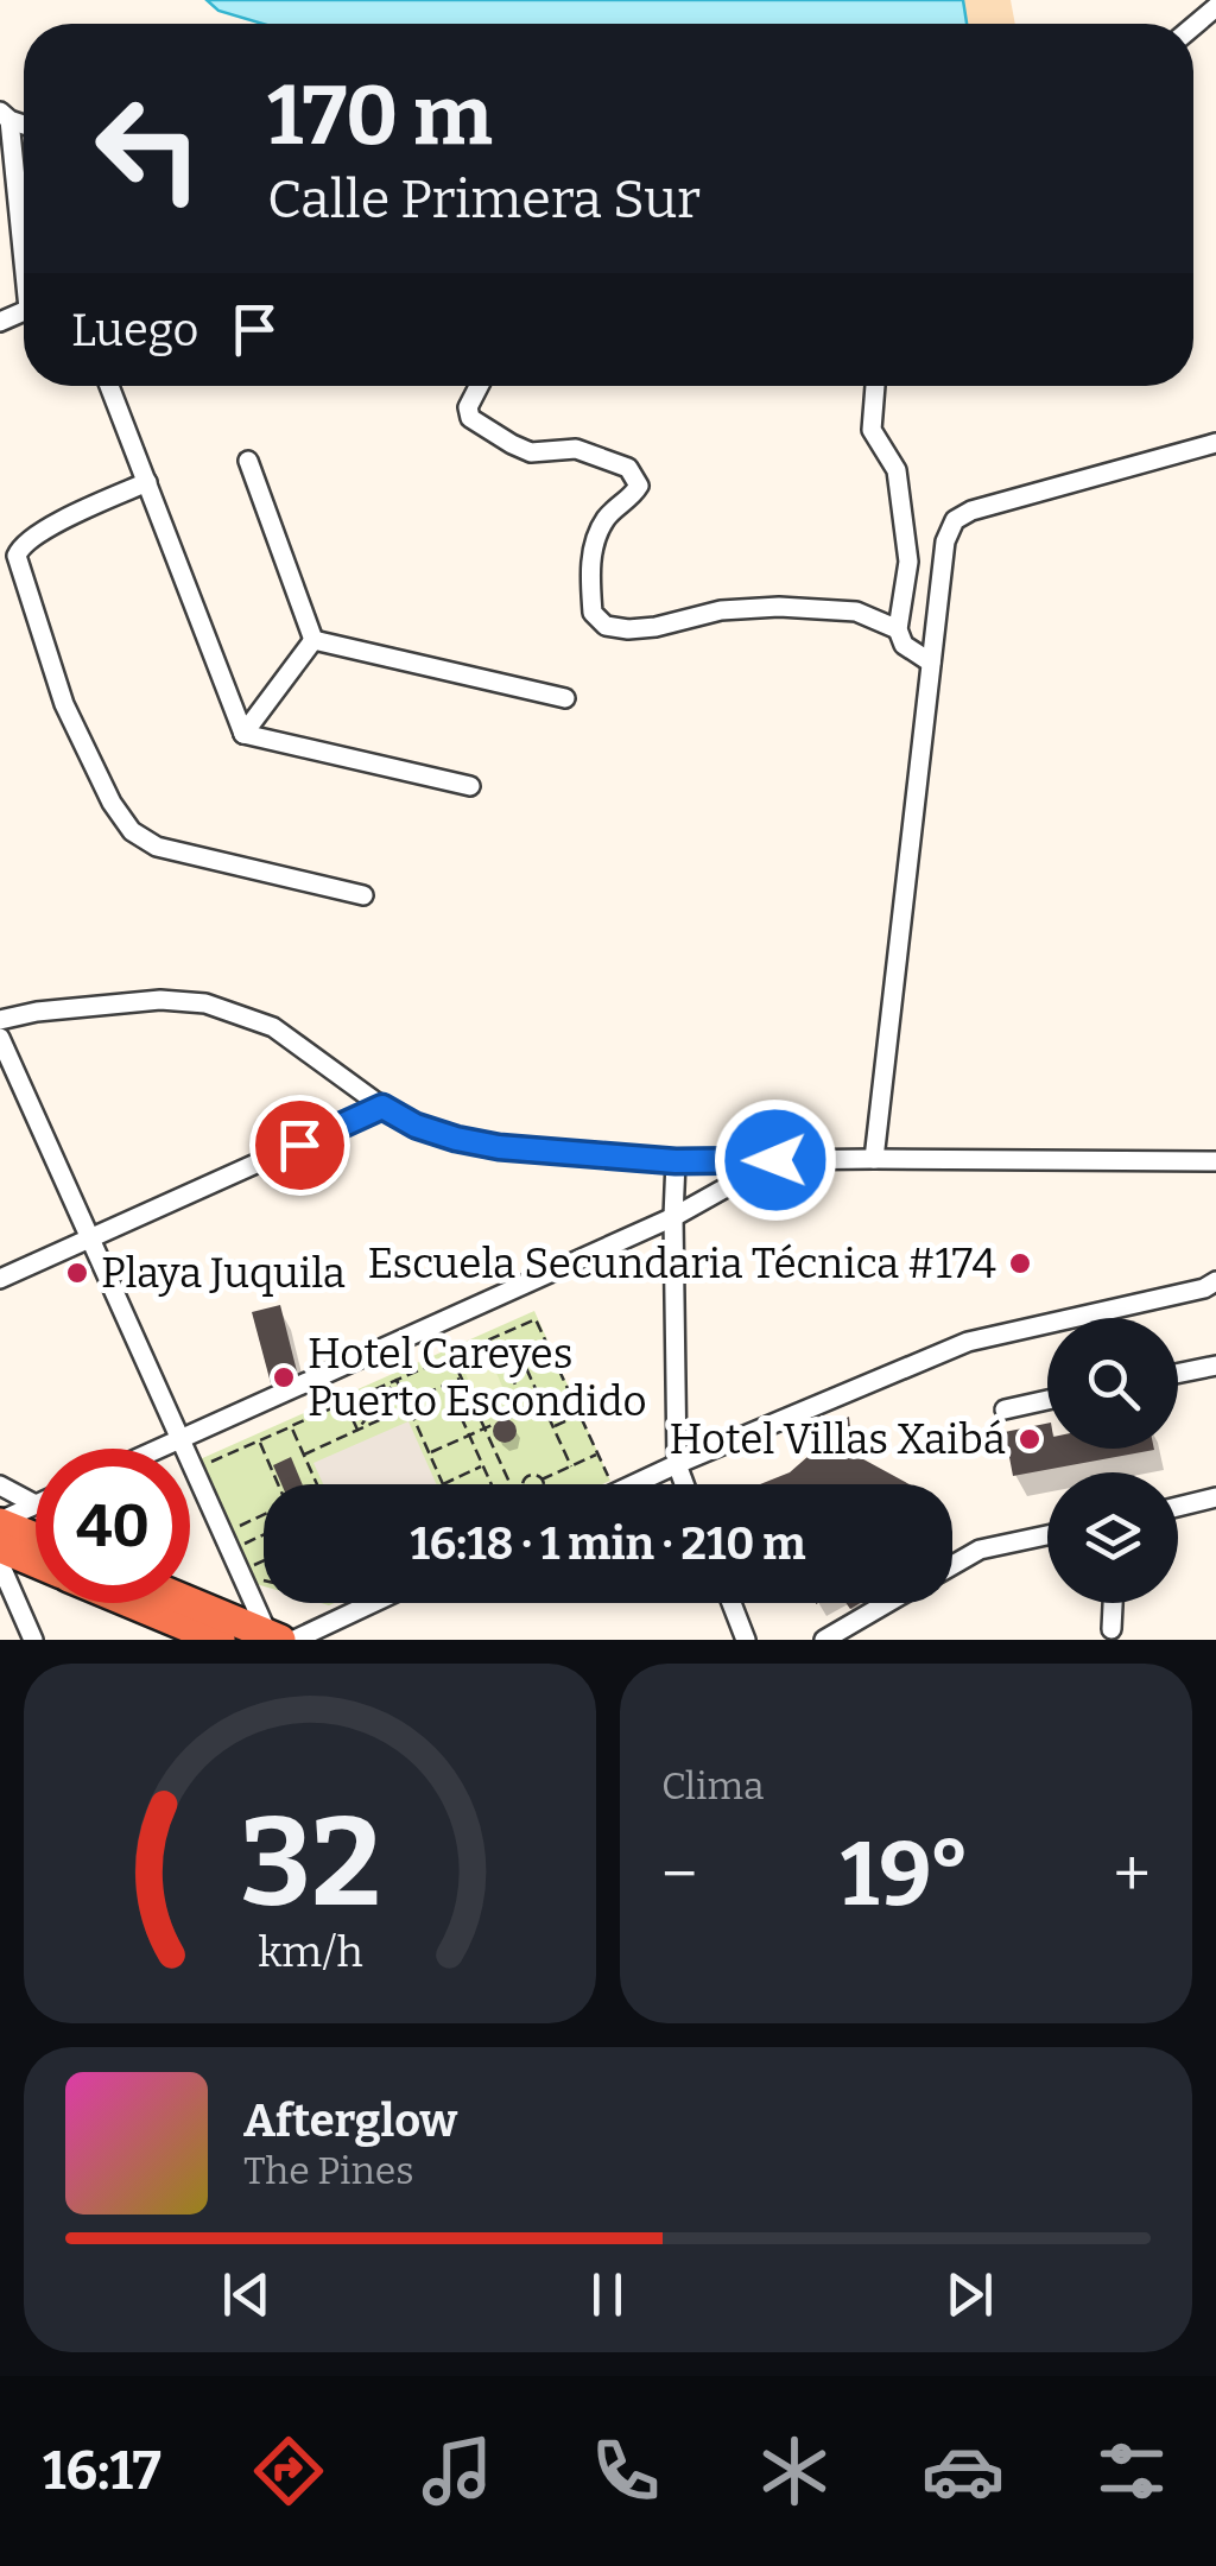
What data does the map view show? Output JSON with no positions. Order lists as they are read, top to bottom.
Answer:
{
  "places": [
    "Escuela Secundaria Técnica #174",
    "Playa Juquila",
    "Hotel Careyes Puerto Escondido",
    "Hotel Villas Xaibá"
  ],
  "page": {
    "turn": ["170 m", "Calle Primera Sur"],
    "then": "Luego",
    "limit": "40",
    "trip": "16:18 · 1 min · 210 m",
    "tile": "Clima",
    "heat": ["−", "19°", "+"],
    "song": ["Afterglow", "The Pines"],
    "tabs": "16:17",
    "gauge": ["32", "km/h"]
  }
}
